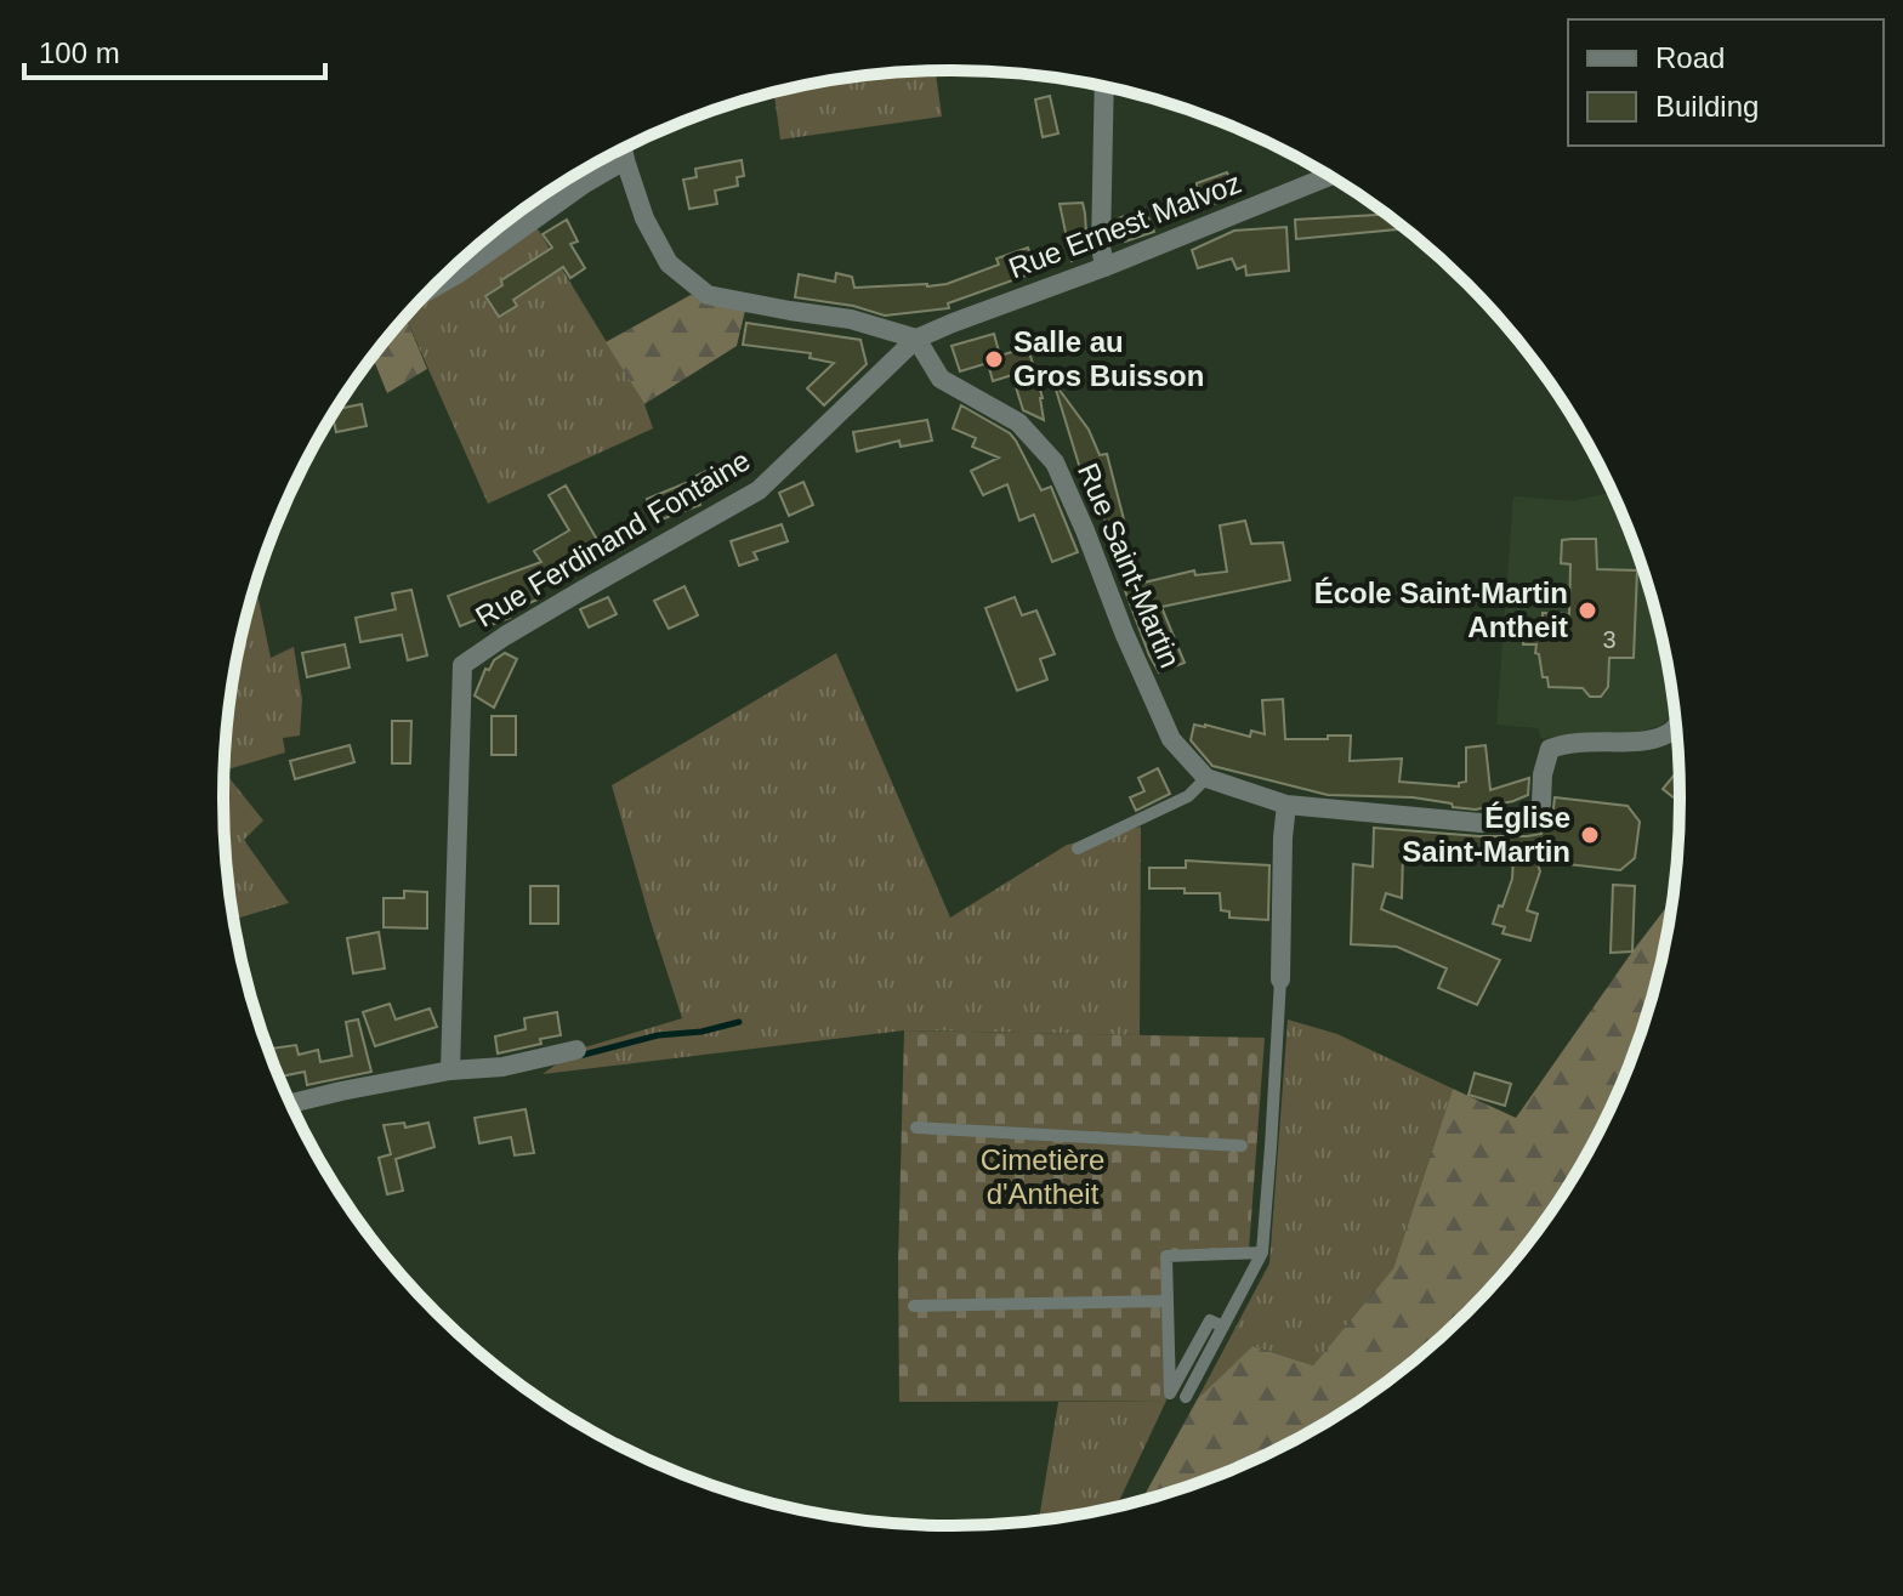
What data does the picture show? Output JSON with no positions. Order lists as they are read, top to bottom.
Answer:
{
  "streets": {
    "street": ["Rue Ernest Malvoz", "Rue Ferdinand Fontaine", "Rue Saint-Martin"]
  },
  "crossings": [
    ["Rue Ernest Malvoz", "Rue Ferdinand Fontaine"],
    ["Rue Ernest Malvoz", "Rue Saint-Martin"],
    ["Rue Ferdinand Fontaine", "Rue Saint-Martin"]
  ],
  "parks": ["Cimetière d'Antheit"],
  "places": ["Salle au Gros Buisson", "École Saint-Martin Antheit", "Église Saint-Martin"],
  "house_numbers": ["3"],
  "legend": ["Road", "Building"],
  "scale_bar": "100 m"
}
